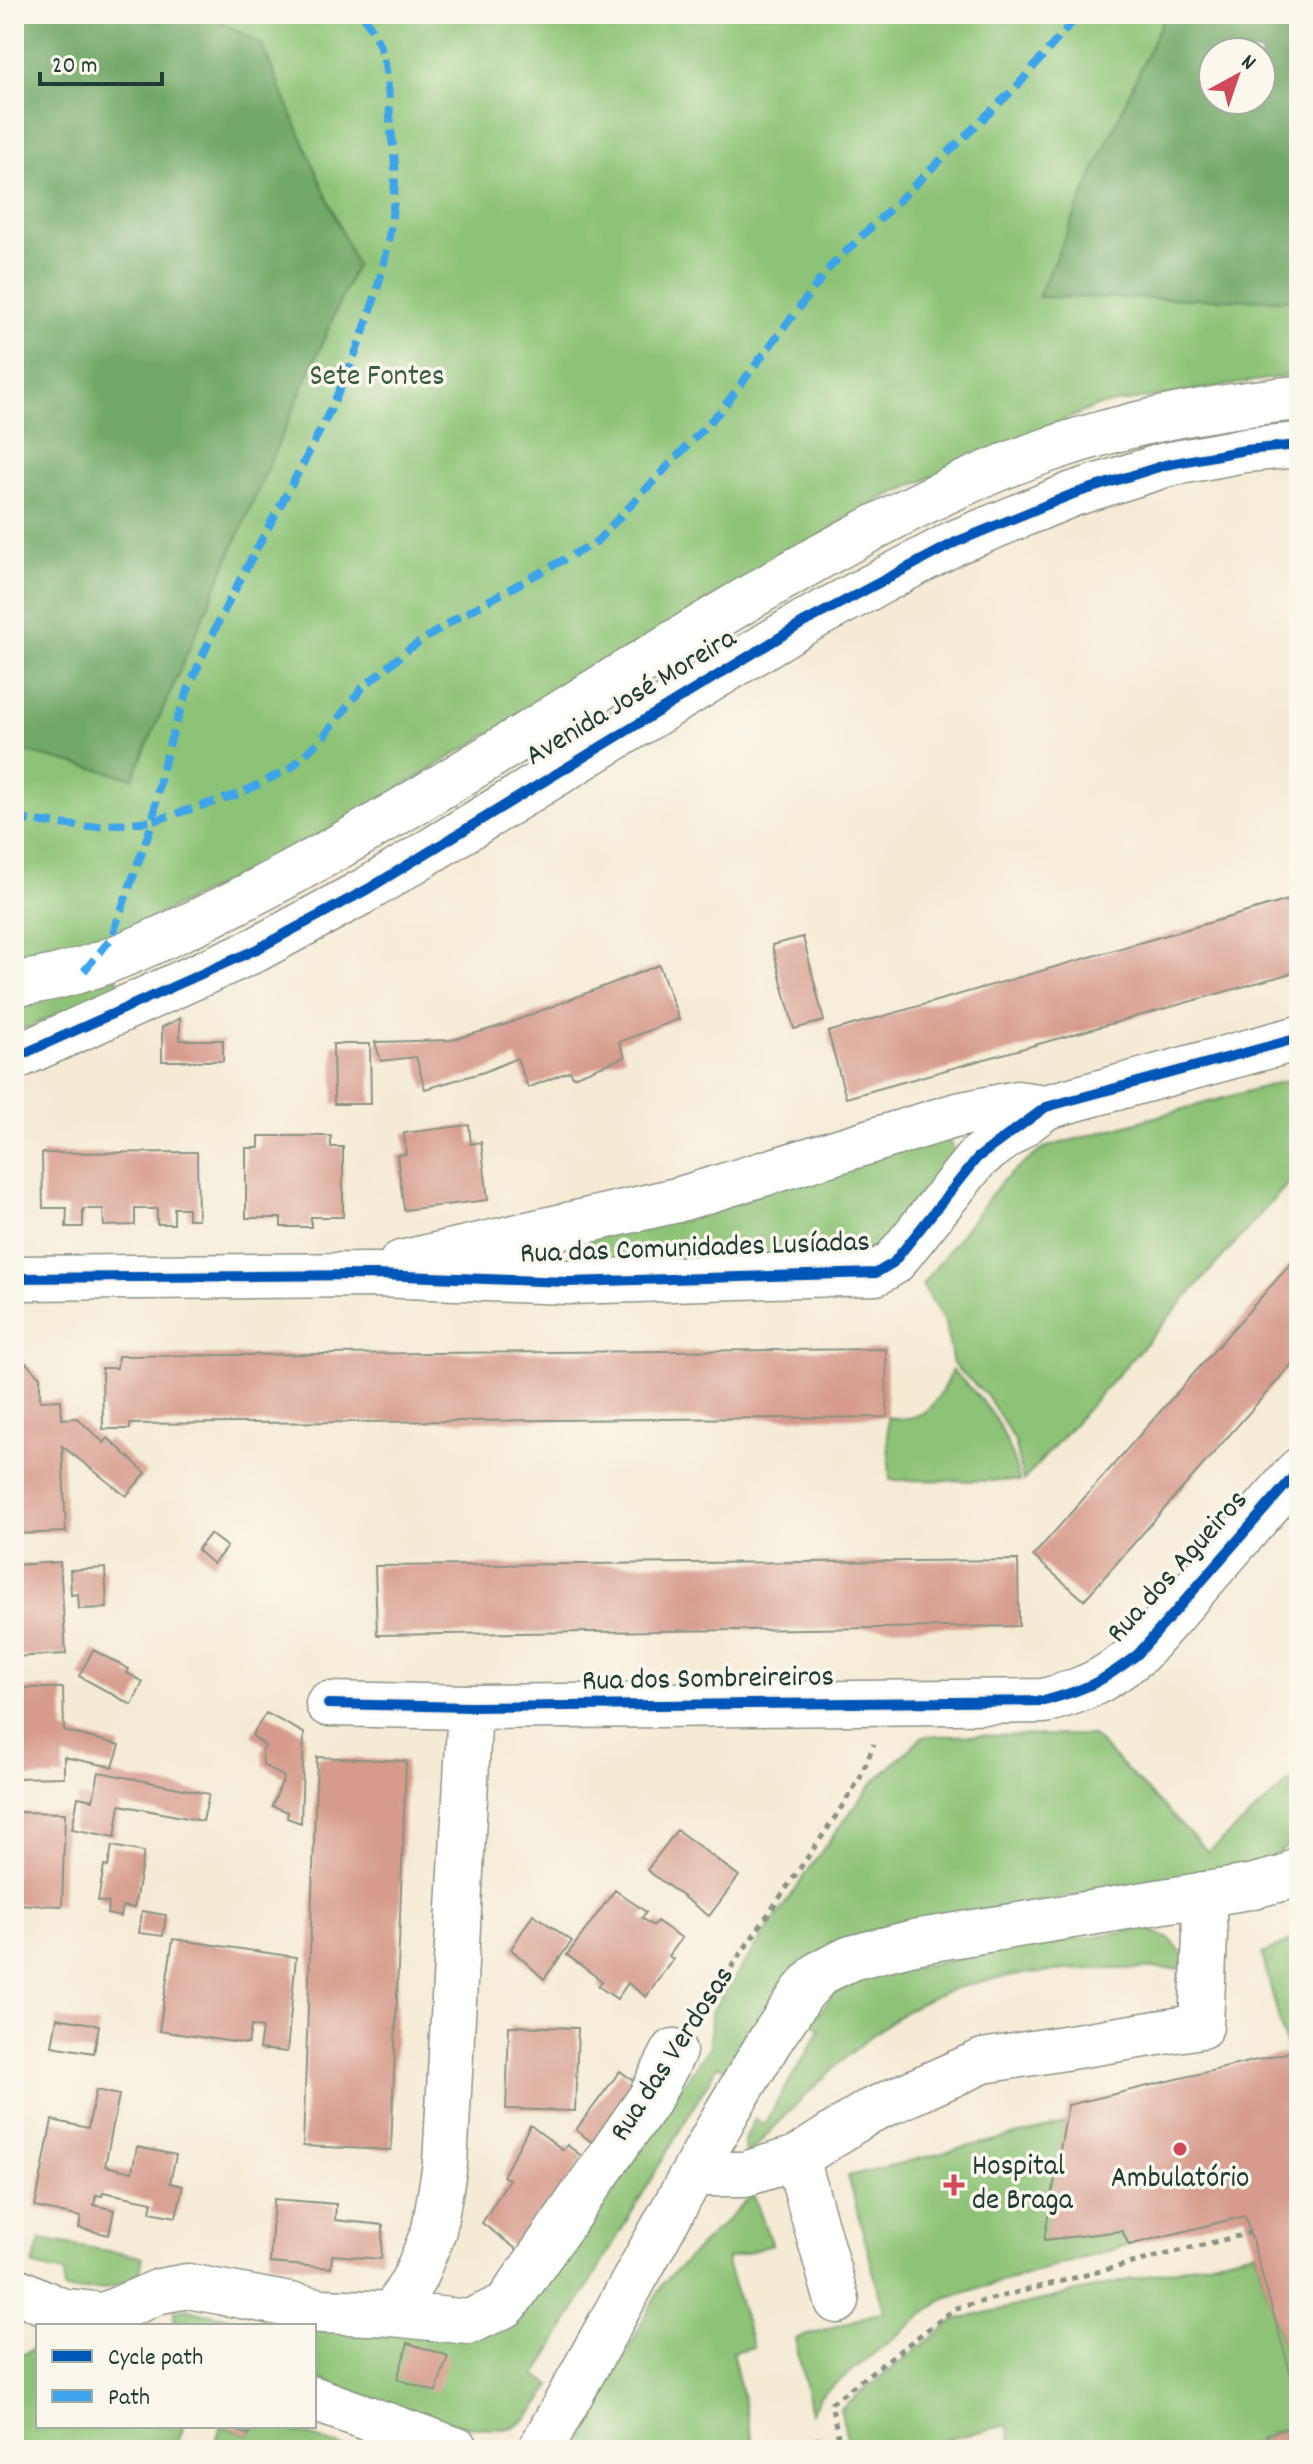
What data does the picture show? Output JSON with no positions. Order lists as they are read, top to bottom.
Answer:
{
  "streets": {
    "street": [
      "Avenida José Moreira",
      "Rua das Comunidades Lusíadas",
      "Rua dos Agueiros",
      "Rua dos Sombreireiros",
      "Rua das Verdosas"
    ]
  },
  "crossings": [
    ["Rua dos Agueiros", "Rua dos Sombreireiros"],
    ["Rua dos Sombreireiros", "Rua das Verdosas"]
  ],
  "parks": ["Sete Fontes"],
  "places": {
    "other": ["Ambulatório"],
    "health": ["Hospital de Braga"]
  },
  "legend": ["Cycle path", "Path"],
  "scale_bar": "20 m",
  "north": "top right"
}
